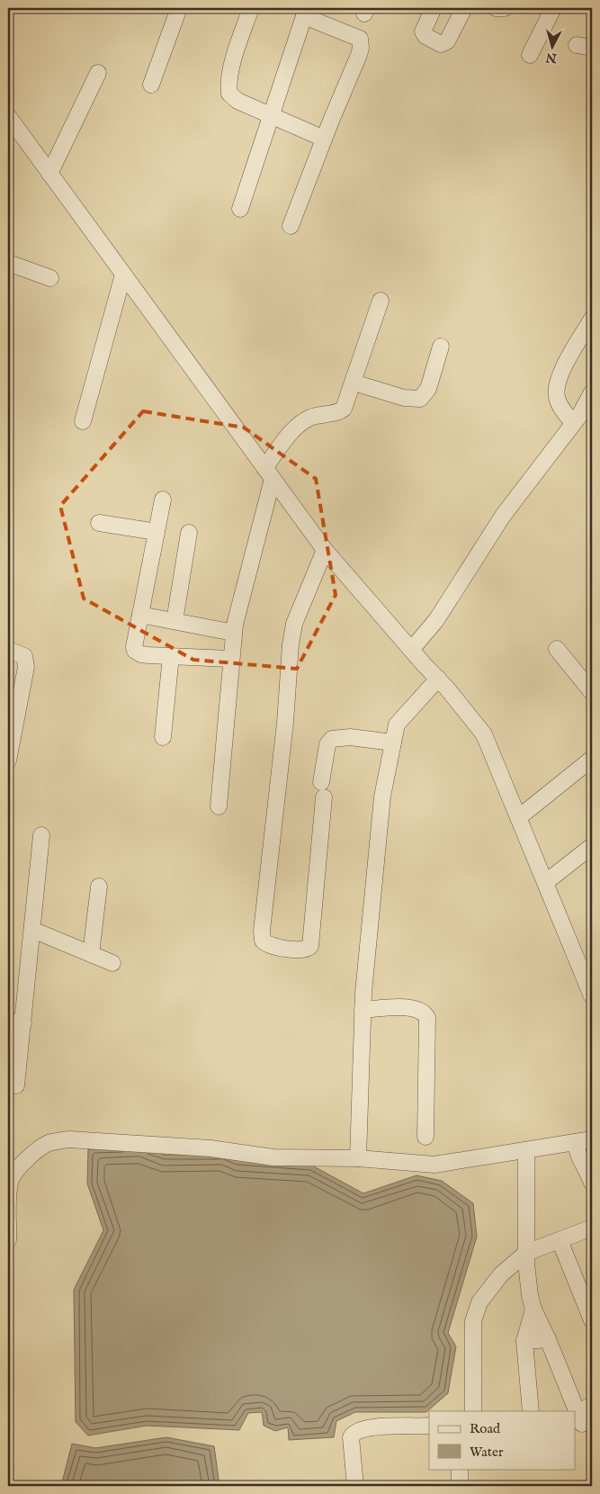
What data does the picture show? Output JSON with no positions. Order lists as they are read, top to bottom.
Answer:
{
  "legend": ["Road", "Water"],
  "north": "bottom"
}
